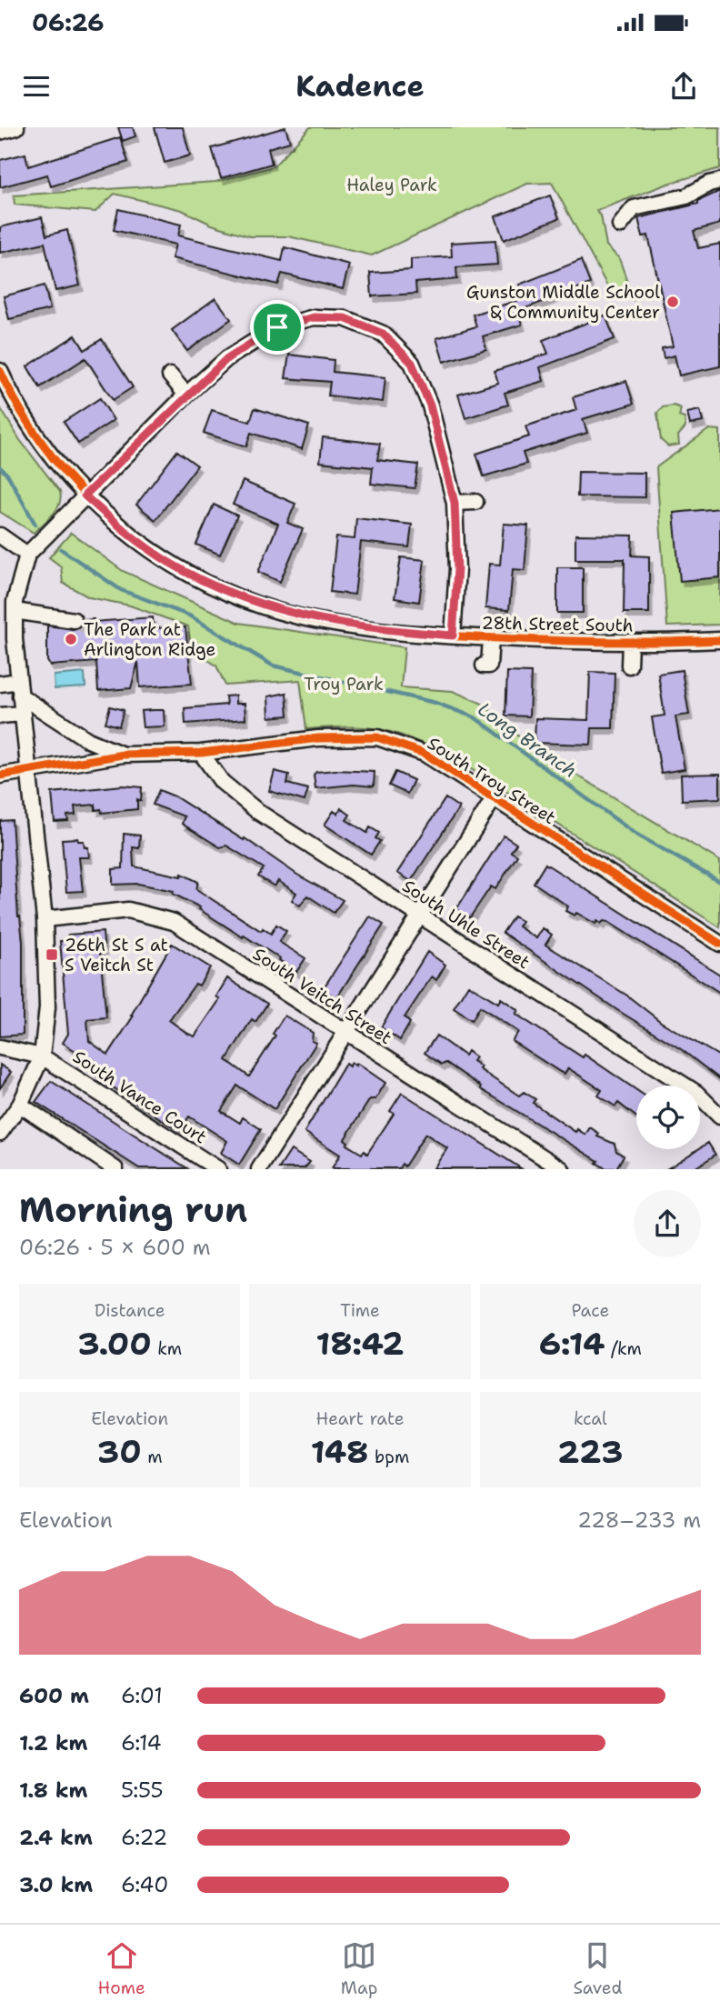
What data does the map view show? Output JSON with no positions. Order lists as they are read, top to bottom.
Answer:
{
  "streets": {
    "street": [
      "28th Street South",
      "South Troy Street",
      "South Uhle Street",
      "South Veitch Street",
      "South Vance Court"
    ]
  },
  "crossings": [
    ["South Troy Street", "South Uhle Street"]
  ],
  "water": ["Long Branch"],
  "parks": ["Haley Park", "Troy Park"],
  "places": {
    "other": ["Gunston Middle School & Community Center", "The Park at Arlington Ridge"],
    "transit": ["26th St S at S Veitch St"]
  },
  "page": {
    "status": "06:26",
    "header": "Kadence",
    "heading": ["Morning run", "06:26 · 5 × 600 m"],
    "stats": [
      ["Distance", "3.00 km"],
      ["Time", "18:42"],
      ["Pace", "6:14 /km"],
      ["Elevation", "30 m"],
      ["Heart rate", "148 bpm"],
      ["kcal", "223"]
    ],
    "chart": ["Elevation", "228–233 m"],
    "list": [
      {
        "name": "600 m",
        "note": "6:01"
      },
      {
        "name": "1.2 km",
        "note": "6:14"
      },
      {
        "name": "1.8 km",
        "note": "5:55"
      },
      {
        "name": "2.4 km",
        "note": "6:22"
      },
      {
        "name": "3.0 km",
        "note": "6:40"
      }
    ],
    "tabs": ["Home", "Map", "Saved"]
  }
}
